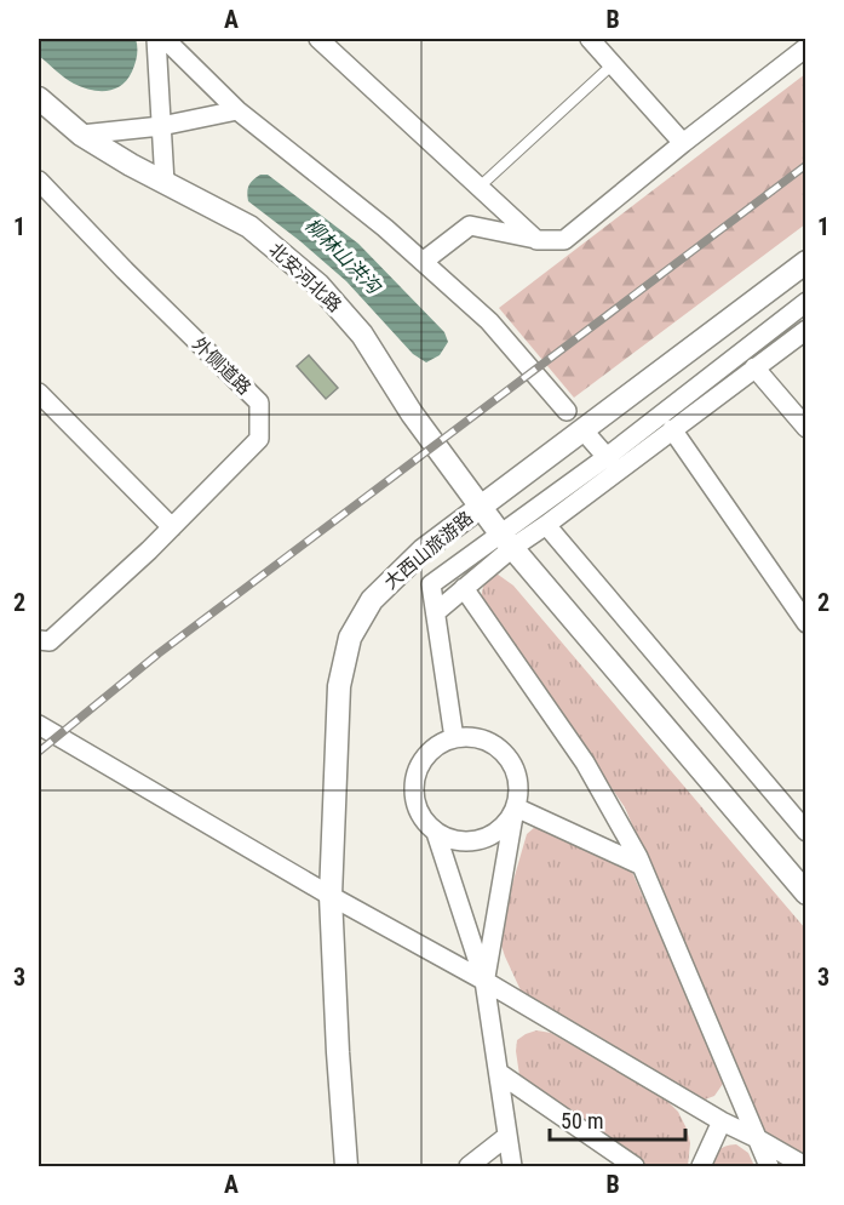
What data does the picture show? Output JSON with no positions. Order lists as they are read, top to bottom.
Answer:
{
  "streets": {
    "street": ["北安河北路", "外侧道路", "大西山旅游路"]
  },
  "crossings": [
    ["北安河北路", "大西山旅游路"]
  ],
  "water": ["柳林山洪沟"],
  "scale_bar": "50 m",
  "grid": {
    "columns": ["A", "B"],
    "rows": ["1", "2", "3"]
  }
}
